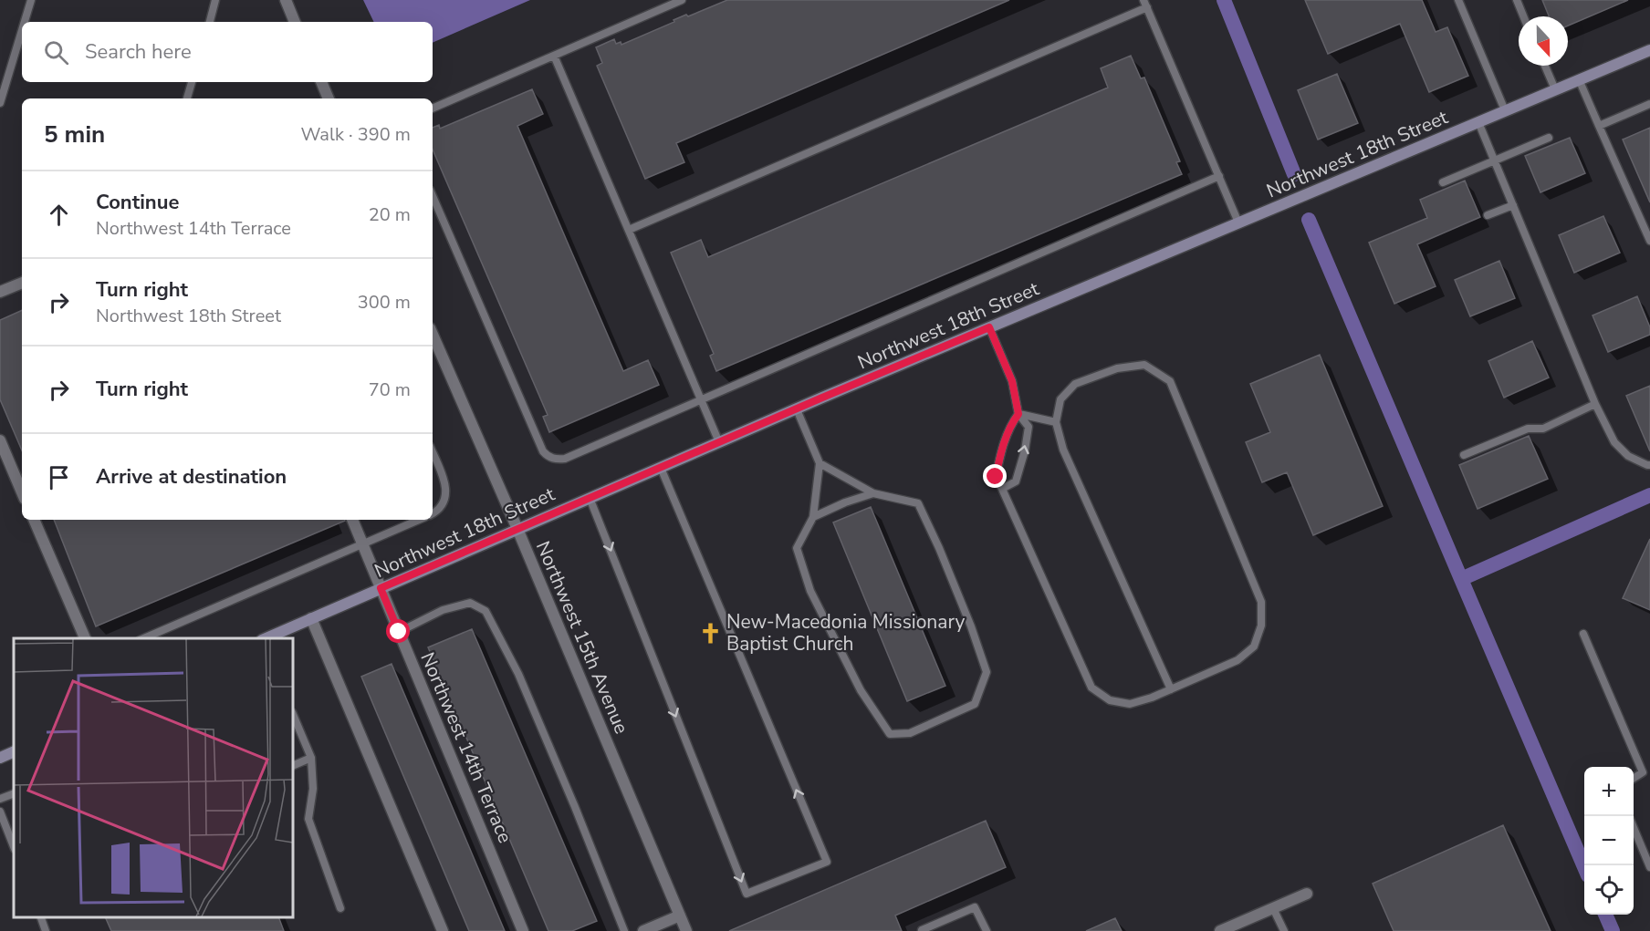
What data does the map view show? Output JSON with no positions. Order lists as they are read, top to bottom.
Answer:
{
  "streets": {
    "street": ["Northwest 18th Street", "Northwest 15th Avenue", "Northwest 14th Terrace"]
  },
  "crossings": [
    ["Northwest 18th Street", "Northwest 15th Avenue"],
    ["Northwest 18th Street", "Northwest 14th Terrace"]
  ],
  "places": {
    "church": ["New-Macedonia Missionary Baptist Church"]
  },
  "north": "bottom",
  "page": {
    "search": "Search here",
    "heading": ["5 min", "Walk · 390 m"],
    "list": [
      ["Continue", "Northwest 14th Terrace", "20 m"],
      ["Turn right", "Northwest 18th Street", "300 m"],
      ["Turn right", "70 m"],
      "Arrive at destination"
    ],
    "map_buttons": ["+", "−"]
  }
}
